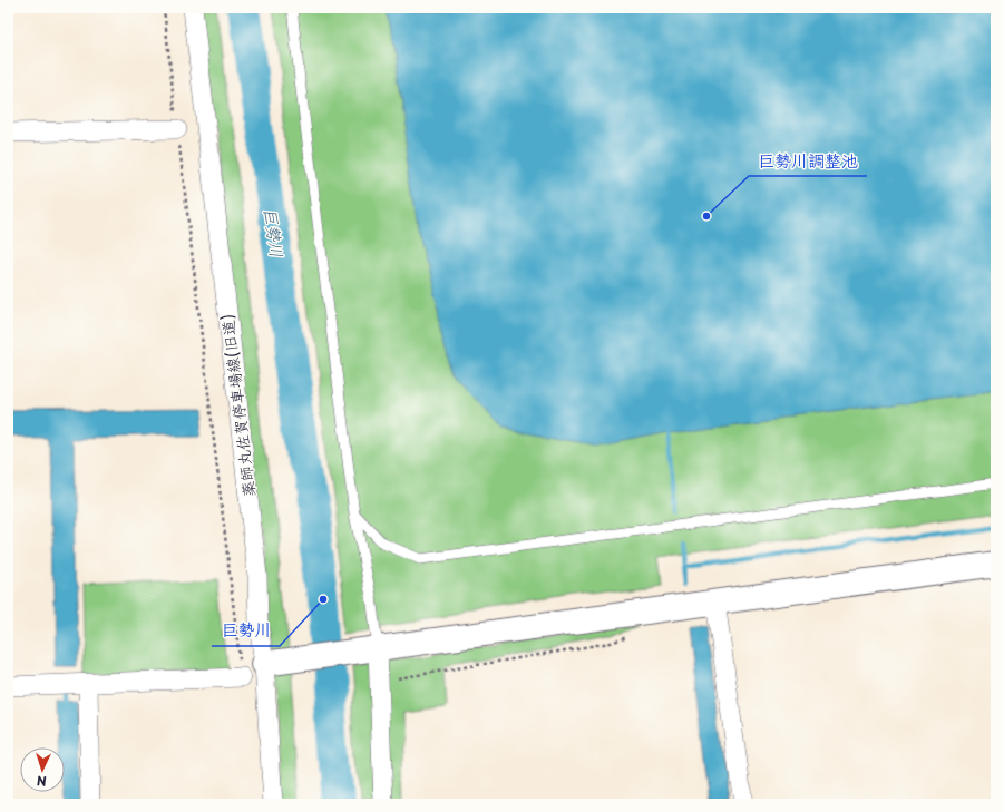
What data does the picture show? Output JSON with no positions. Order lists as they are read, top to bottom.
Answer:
{
  "streets": {
    "street": ["薬師丸佐賀停車場線(旧道)"]
  },
  "water": ["巨勢川"],
  "places": ["巨勢川調整池", "巨勢川"],
  "north": "bottom"
}
